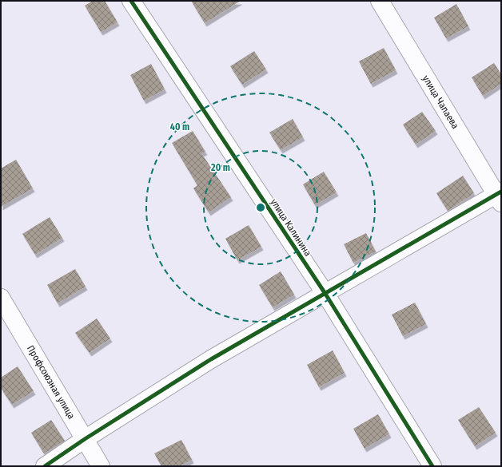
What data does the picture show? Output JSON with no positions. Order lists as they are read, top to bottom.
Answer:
{
  "streets": {
    "street": ["улица Чапаева", "улица Калинина", "Профсоюзная улица"]
  },
  "rings": ["40 m", "20 m"]
}
